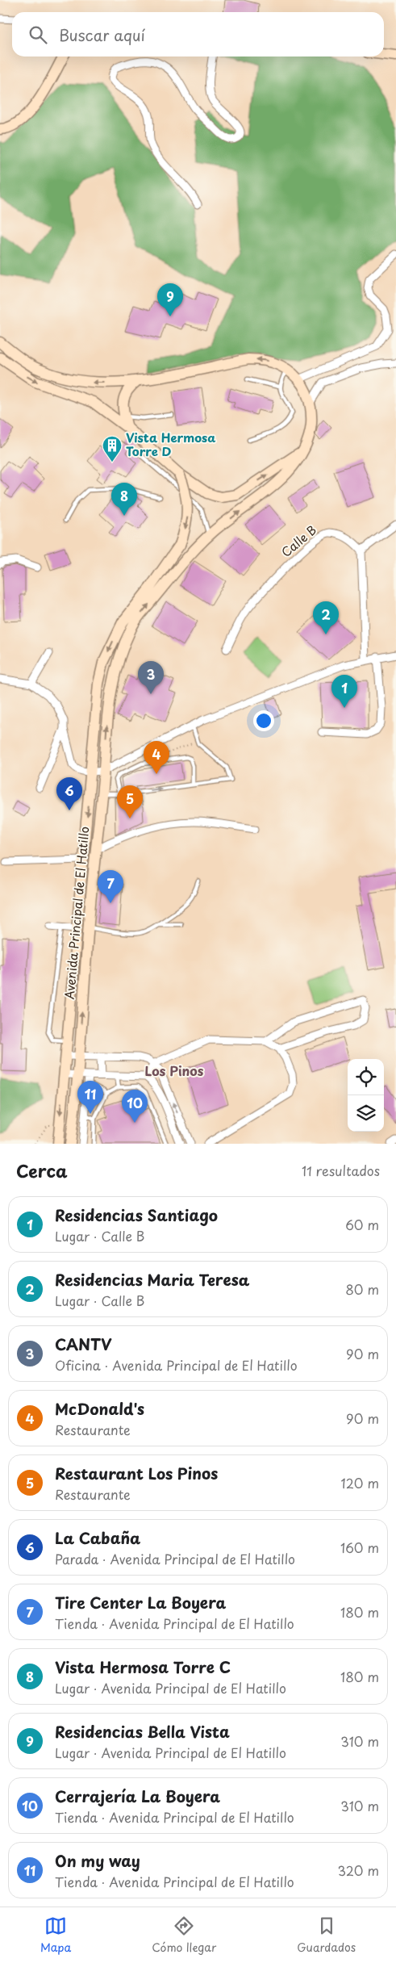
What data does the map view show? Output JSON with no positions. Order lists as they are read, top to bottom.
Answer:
{
  "streets": {
    "main road": ["Avenida Principal de El Hatillo"],
    "street": ["Calle B"]
  },
  "districts": ["Los Pinos"],
  "places": {
    "building": ["Vista Hermosa Torre D"]
  },
  "page": {
    "search": "Buscar aquí",
    "pins": [
      "9",
      "8",
      "2",
      "3",
      "1",
      "4",
      "6",
      "5",
      "7",
      "11",
      "10"
    ],
    "heading": ["Cerca", "11 resultados"],
    "list": [
      {
        "mark": "1",
        "name": "Residencias Santiago",
        "note": "Lugar · Calle B",
        "value": "60 m"
      },
      {
        "mark": "2",
        "name": "Residencias Maria Teresa",
        "note": "Lugar · Calle B",
        "value": "80 m"
      },
      {
        "mark": "3",
        "name": "CANTV",
        "note": "Oficina · Avenida Principal de El Hatillo",
        "value": "90 m"
      },
      {
        "mark": "4",
        "name": "McDonald's",
        "note": "Restaurante",
        "value": "90 m"
      },
      {
        "mark": "5",
        "name": "Restaurant Los Pinos",
        "note": "Restaurante",
        "value": "120 m"
      },
      {
        "mark": "6",
        "name": "La Cabaña",
        "note": "Parada · Avenida Principal de El Hatillo",
        "value": "160 m"
      },
      {
        "mark": "7",
        "name": "Tire Center La Boyera",
        "note": "Tienda · Avenida Principal de El Hatillo",
        "value": "180 m"
      },
      {
        "mark": "8",
        "name": "Vista Hermosa Torre C",
        "note": "Lugar · Avenida Principal de El Hatillo",
        "value": "180 m"
      },
      {
        "mark": "9",
        "name": "Residencias Bella Vista",
        "note": "Lugar · Avenida Principal de El Hatillo",
        "value": "310 m"
      },
      {
        "mark": "10",
        "name": "Cerrajería La Boyera",
        "note": "Tienda · Avenida Principal de El Hatillo",
        "value": "310 m"
      },
      {
        "mark": "11",
        "name": "On my way",
        "note": "Tienda · Avenida Principal de El Hatillo",
        "value": "320 m"
      }
    ],
    "nav": ["Mapa", "Cómo llegar", "Guardados"]
  }
}
